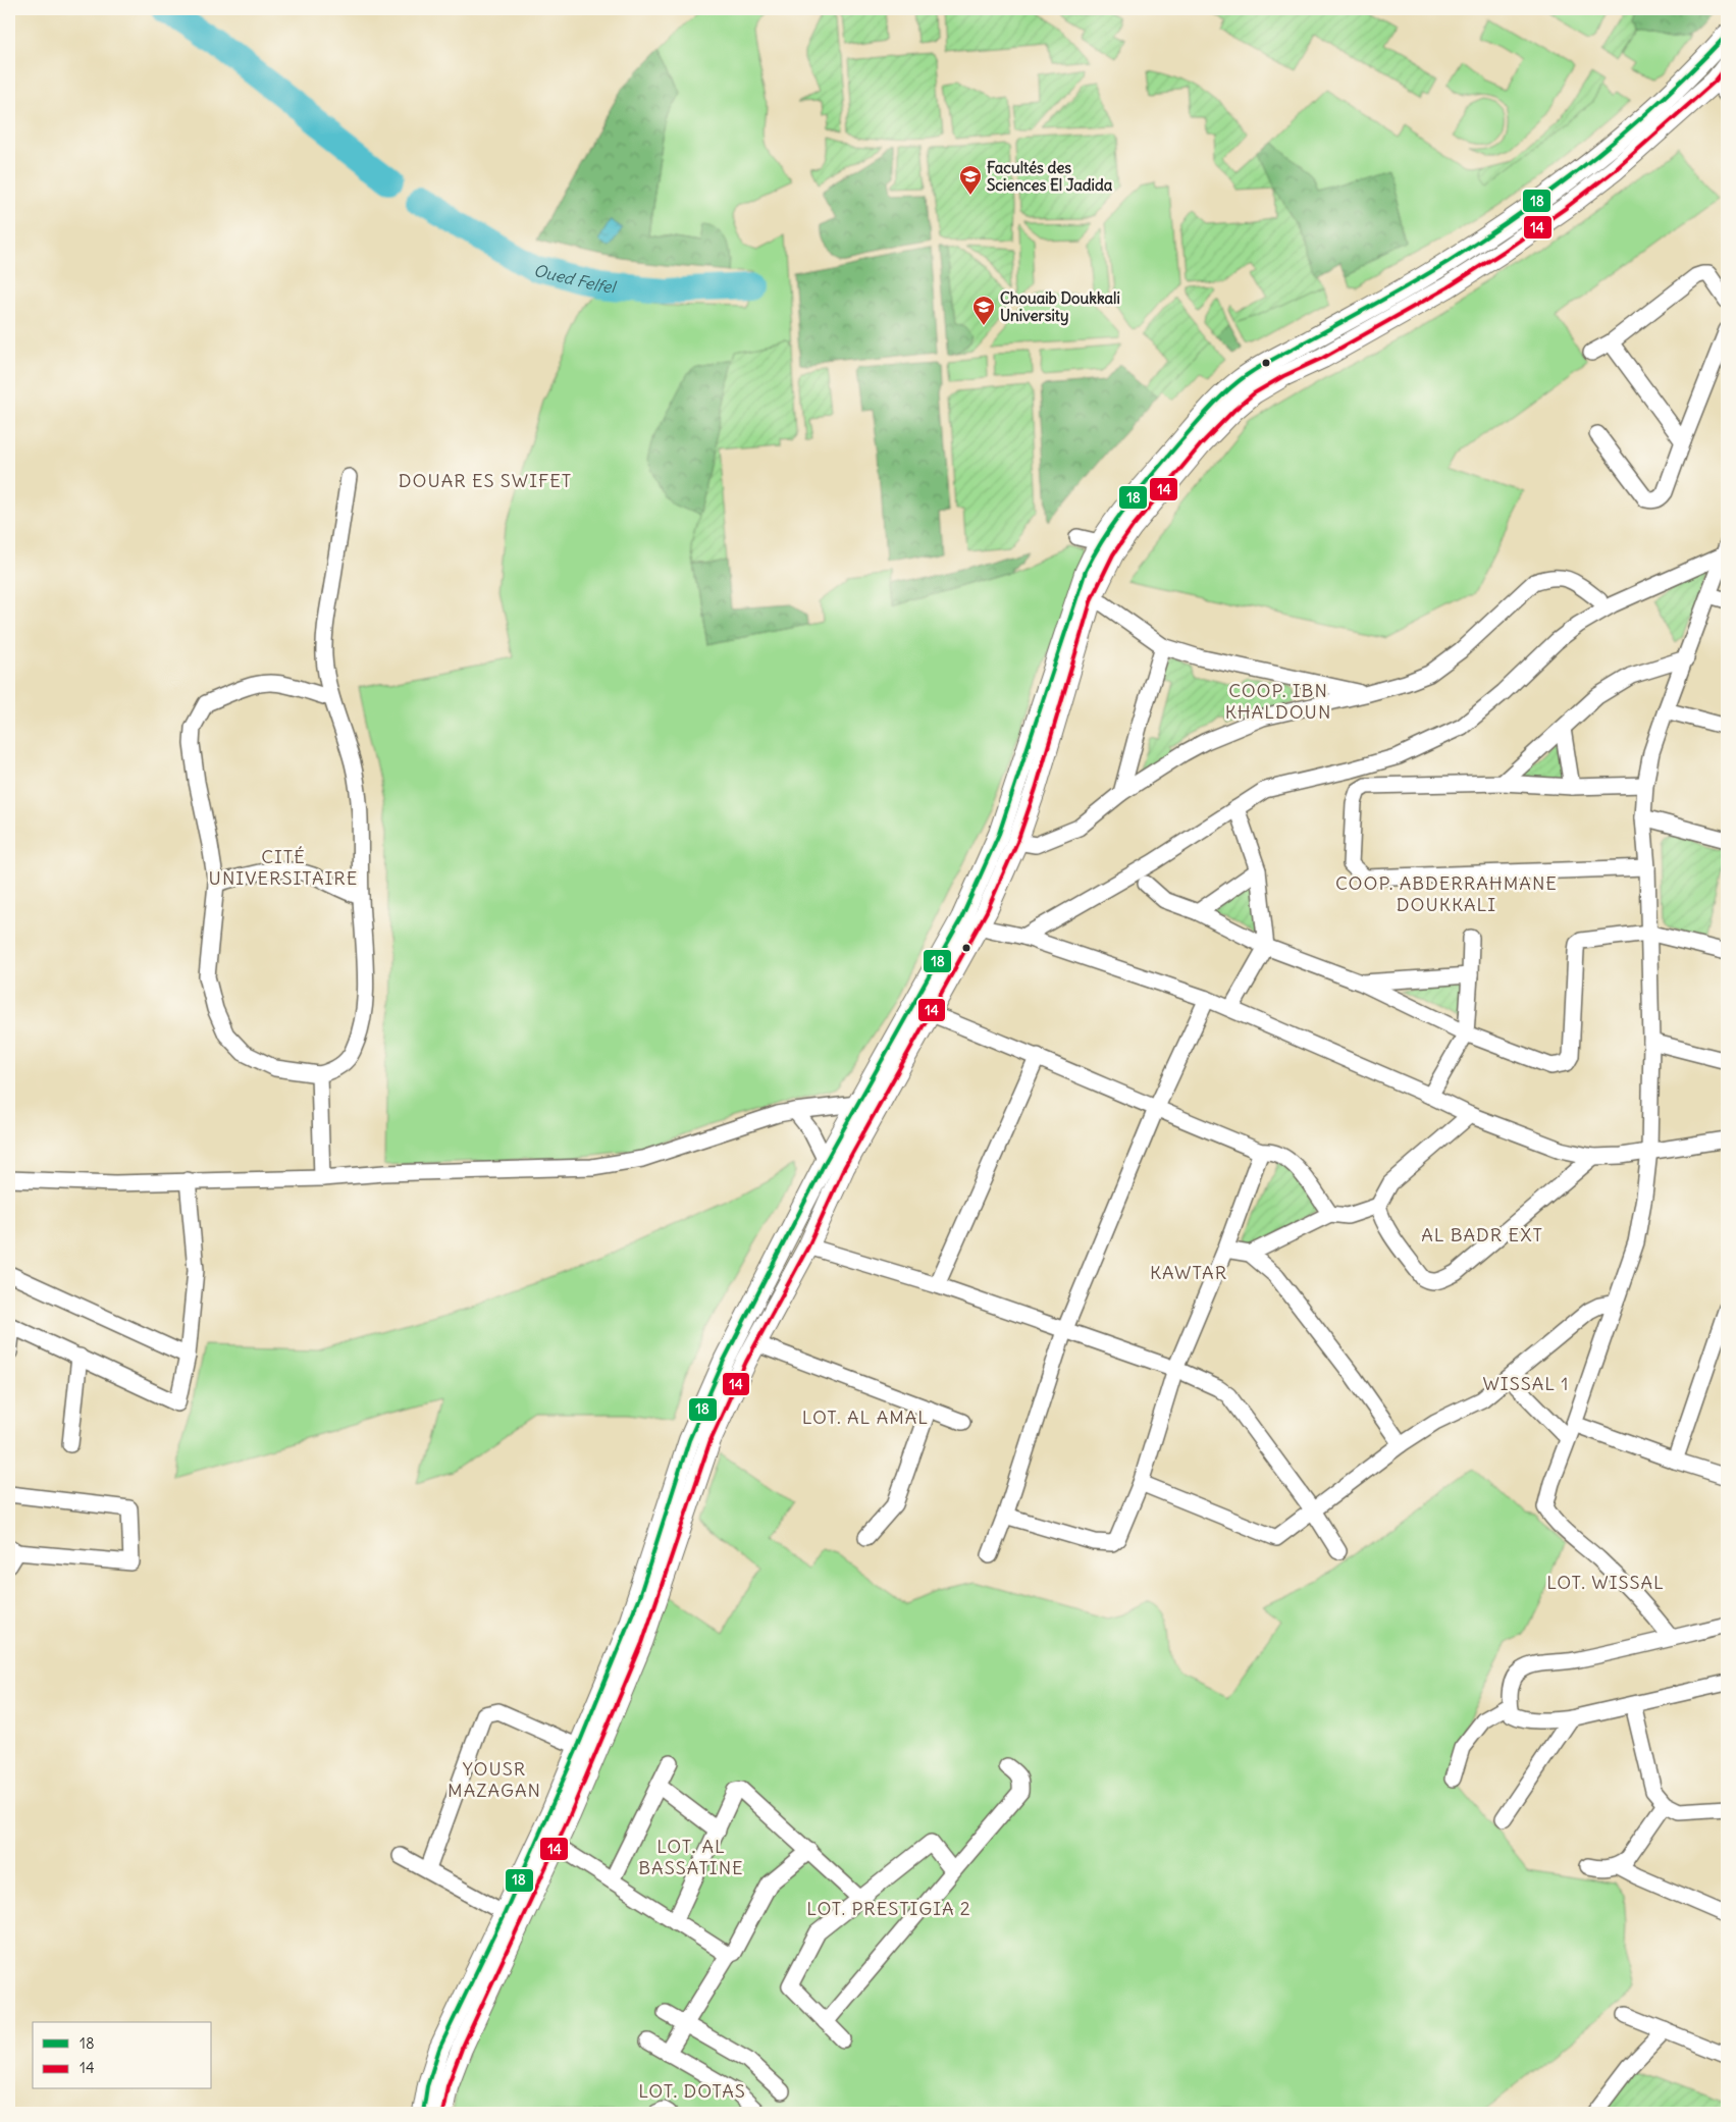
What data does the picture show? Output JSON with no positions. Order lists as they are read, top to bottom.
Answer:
{
  "districts": [
    "DOUAR ES SWIFET",
    "COOP. IBN KHALDOUN",
    "CITÉ UNIVERSITAIRE",
    "COOP. ABDERRAHMANE DOUKKALI",
    "AL BADR EXT",
    "KAWTAR",
    "WISSAL 1",
    "LOT. AL AMAL",
    "LOT. WISSAL",
    "YOUSR MAZAGAN",
    "LOT. AL BASSATINE",
    "LOT. PRESTIGIA 2",
    "LOT. DOTAS"
  ],
  "water": ["Oued Felfel"],
  "places": {
    "school or university": ["Facultés des Sciences El Jadida", "Chouaib Doukkali University"]
  },
  "lines": ["transit line 18", "transit line 14"],
  "legend": ["18", "14"]
}
